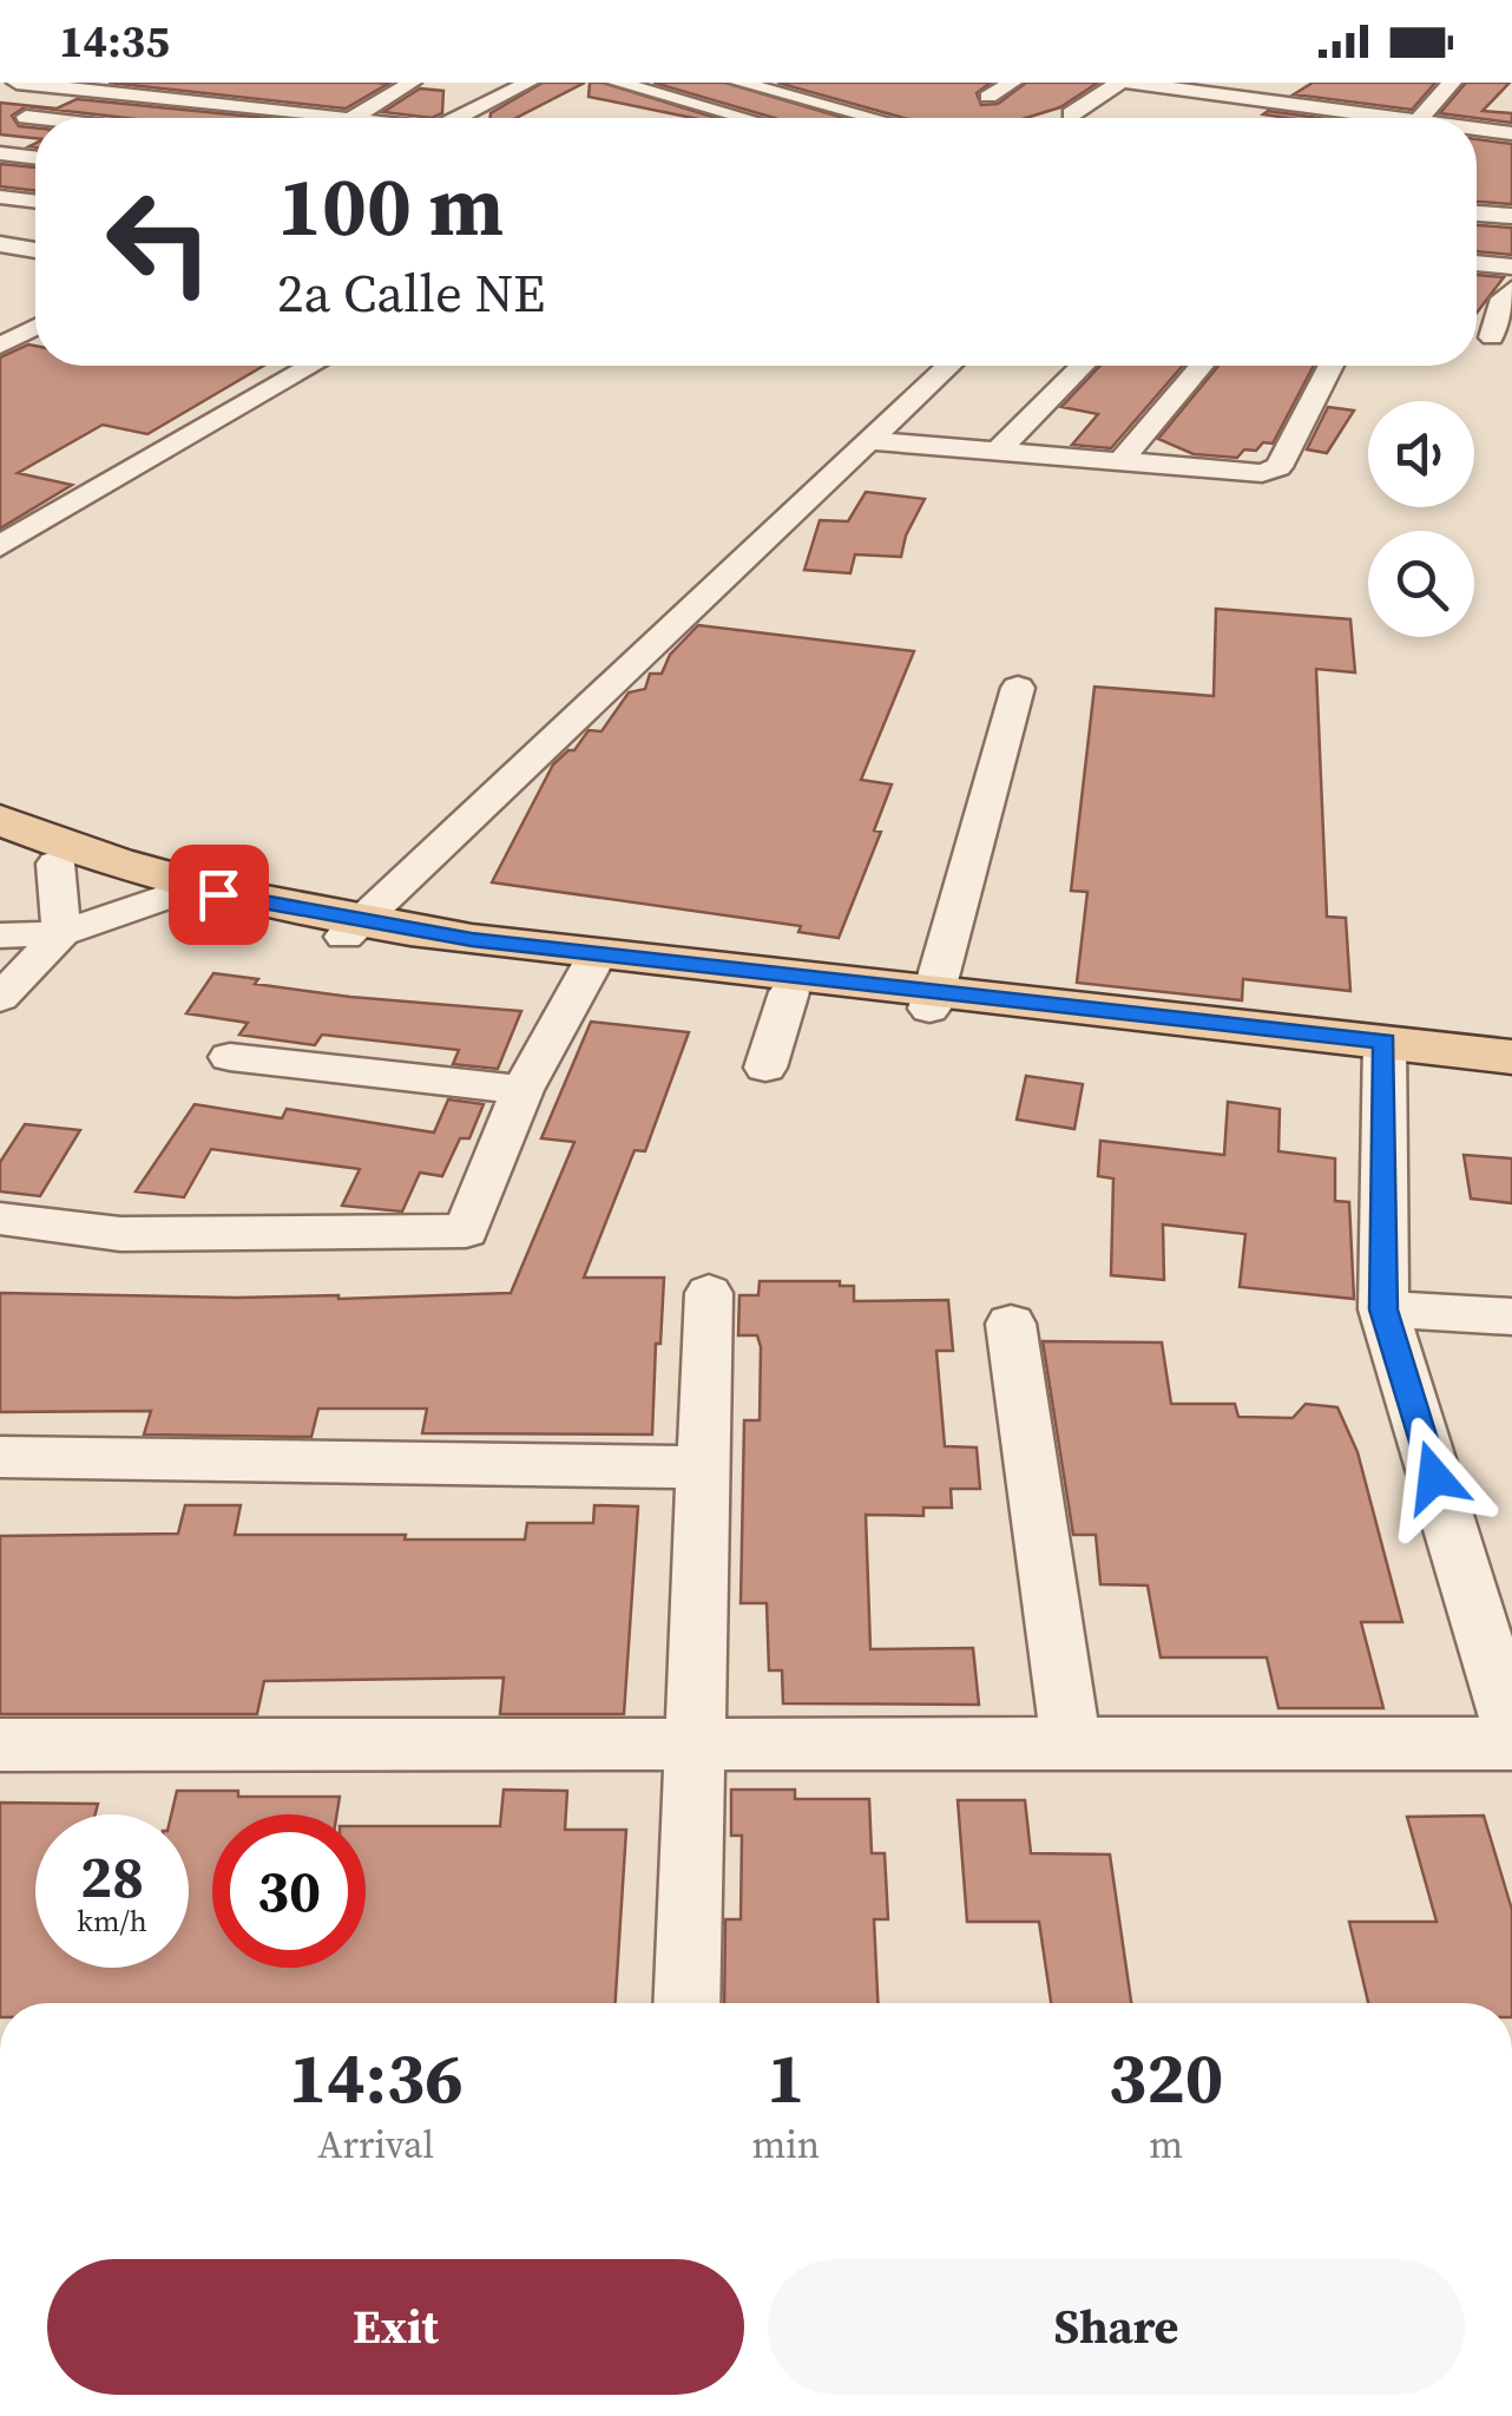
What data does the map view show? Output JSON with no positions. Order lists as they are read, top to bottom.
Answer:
{
  "page": {
    "status": "14:35",
    "turn": ["100 m", "2a Calle NE"],
    "speed": "28 km/h",
    "limit": "30",
    "eta": [
      "14:36",
      "Arrival",
      "1",
      "min",
      "320",
      "m"
    ],
    "buttons": ["Exit", "Share"]
  }
}
